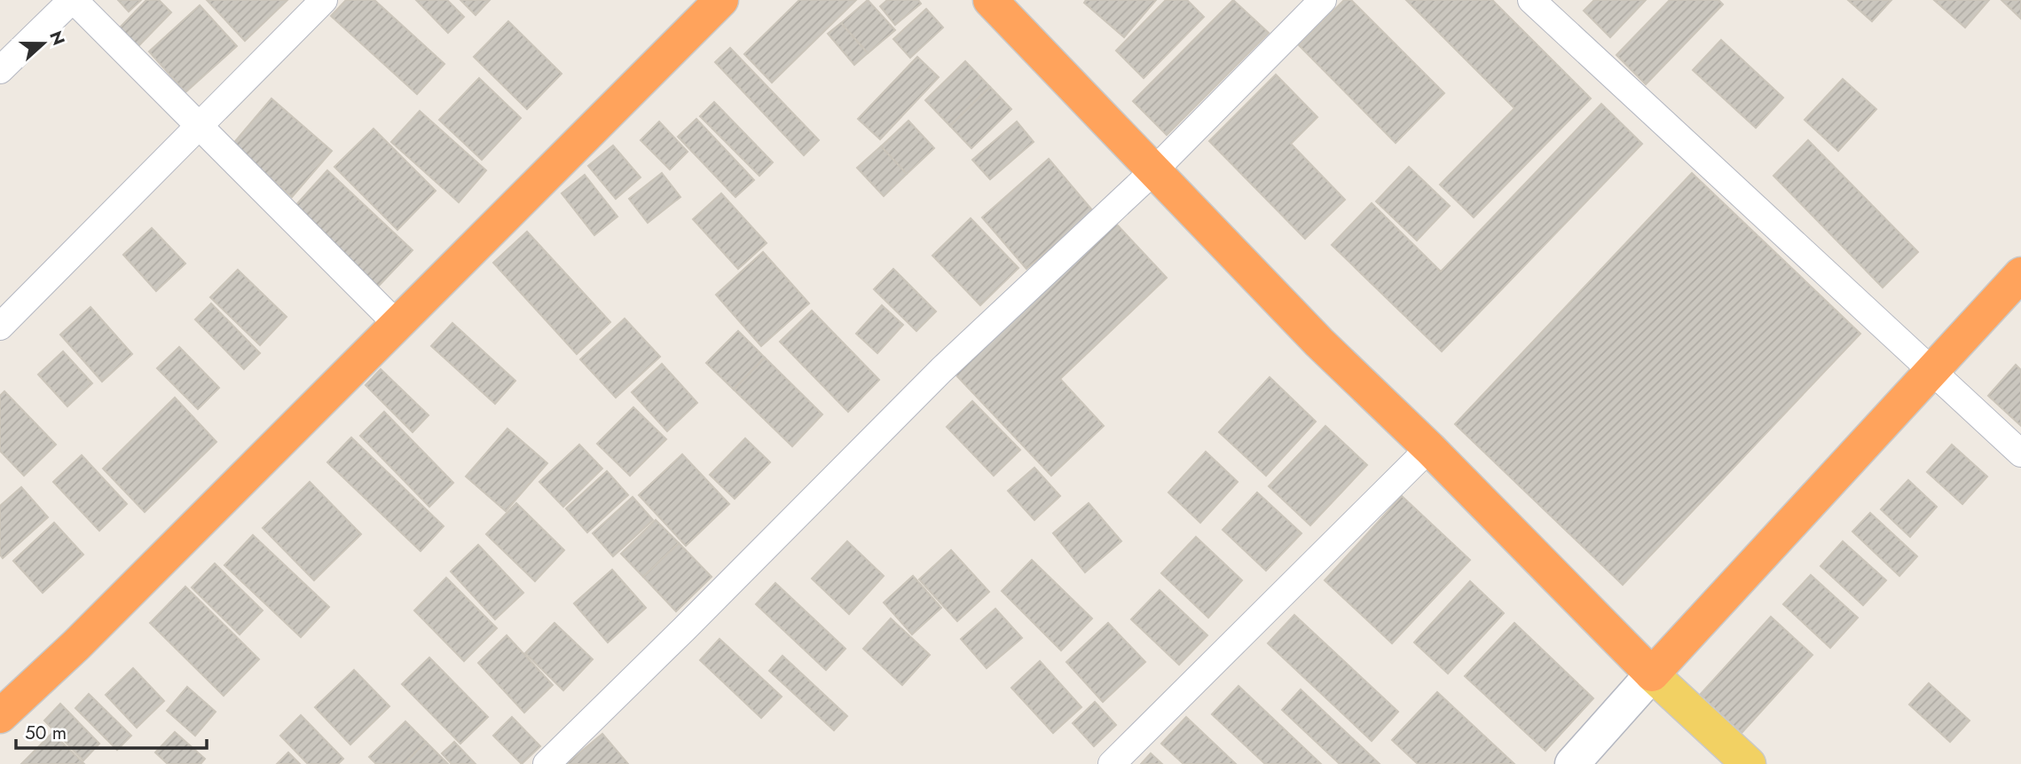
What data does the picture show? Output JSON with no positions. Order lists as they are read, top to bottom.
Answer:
{
  "scale_bar": "50 m",
  "north": "right"
}
